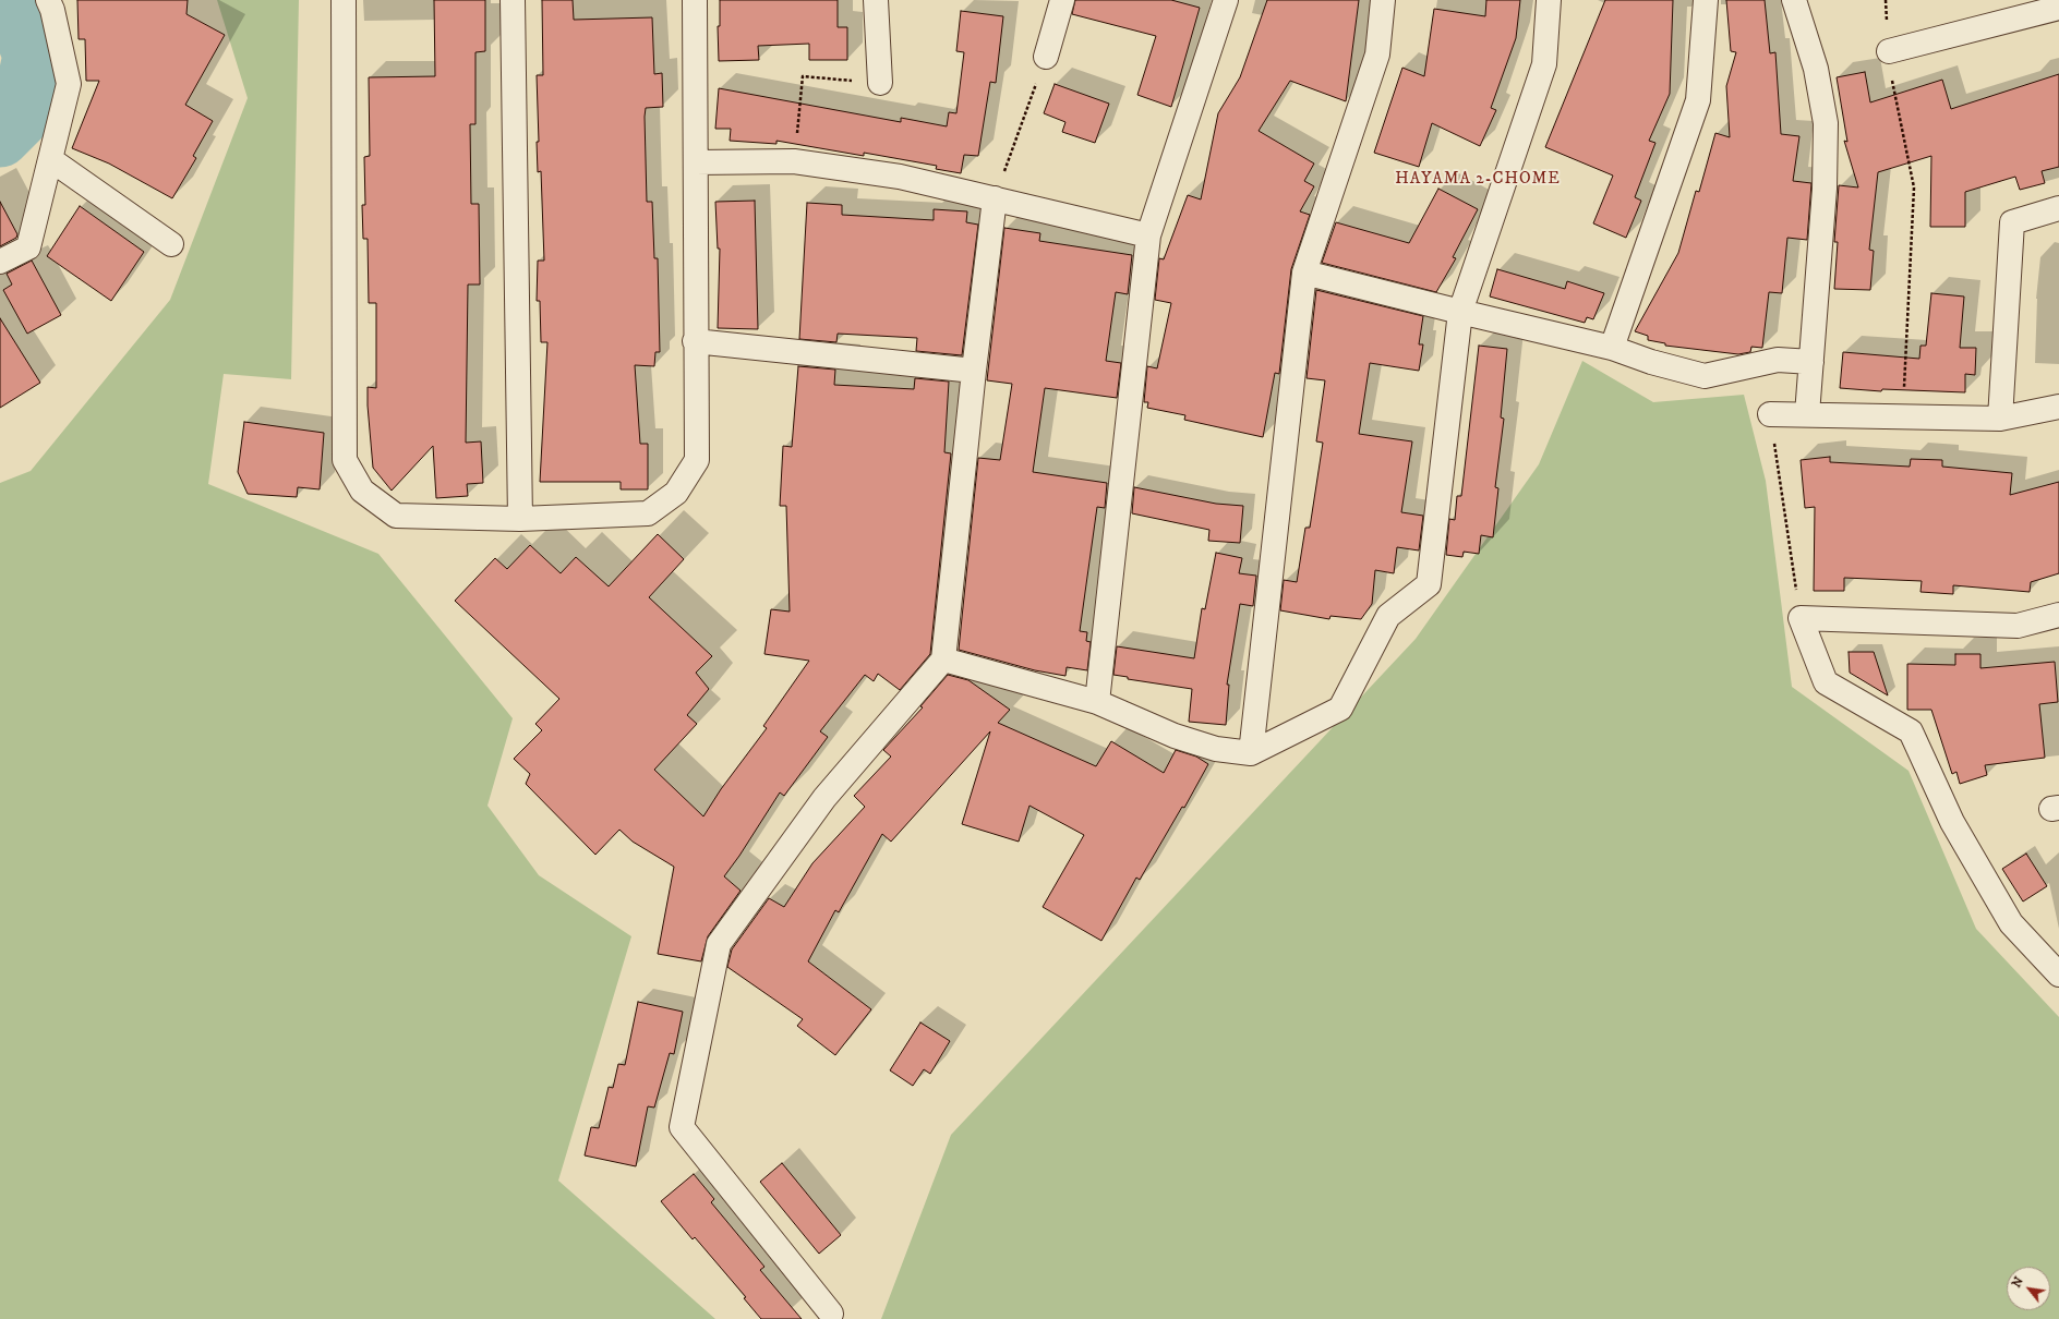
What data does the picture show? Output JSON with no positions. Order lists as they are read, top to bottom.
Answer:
{
  "districts": ["HAYAMA 2-CHOME"],
  "north": "top left"
}
